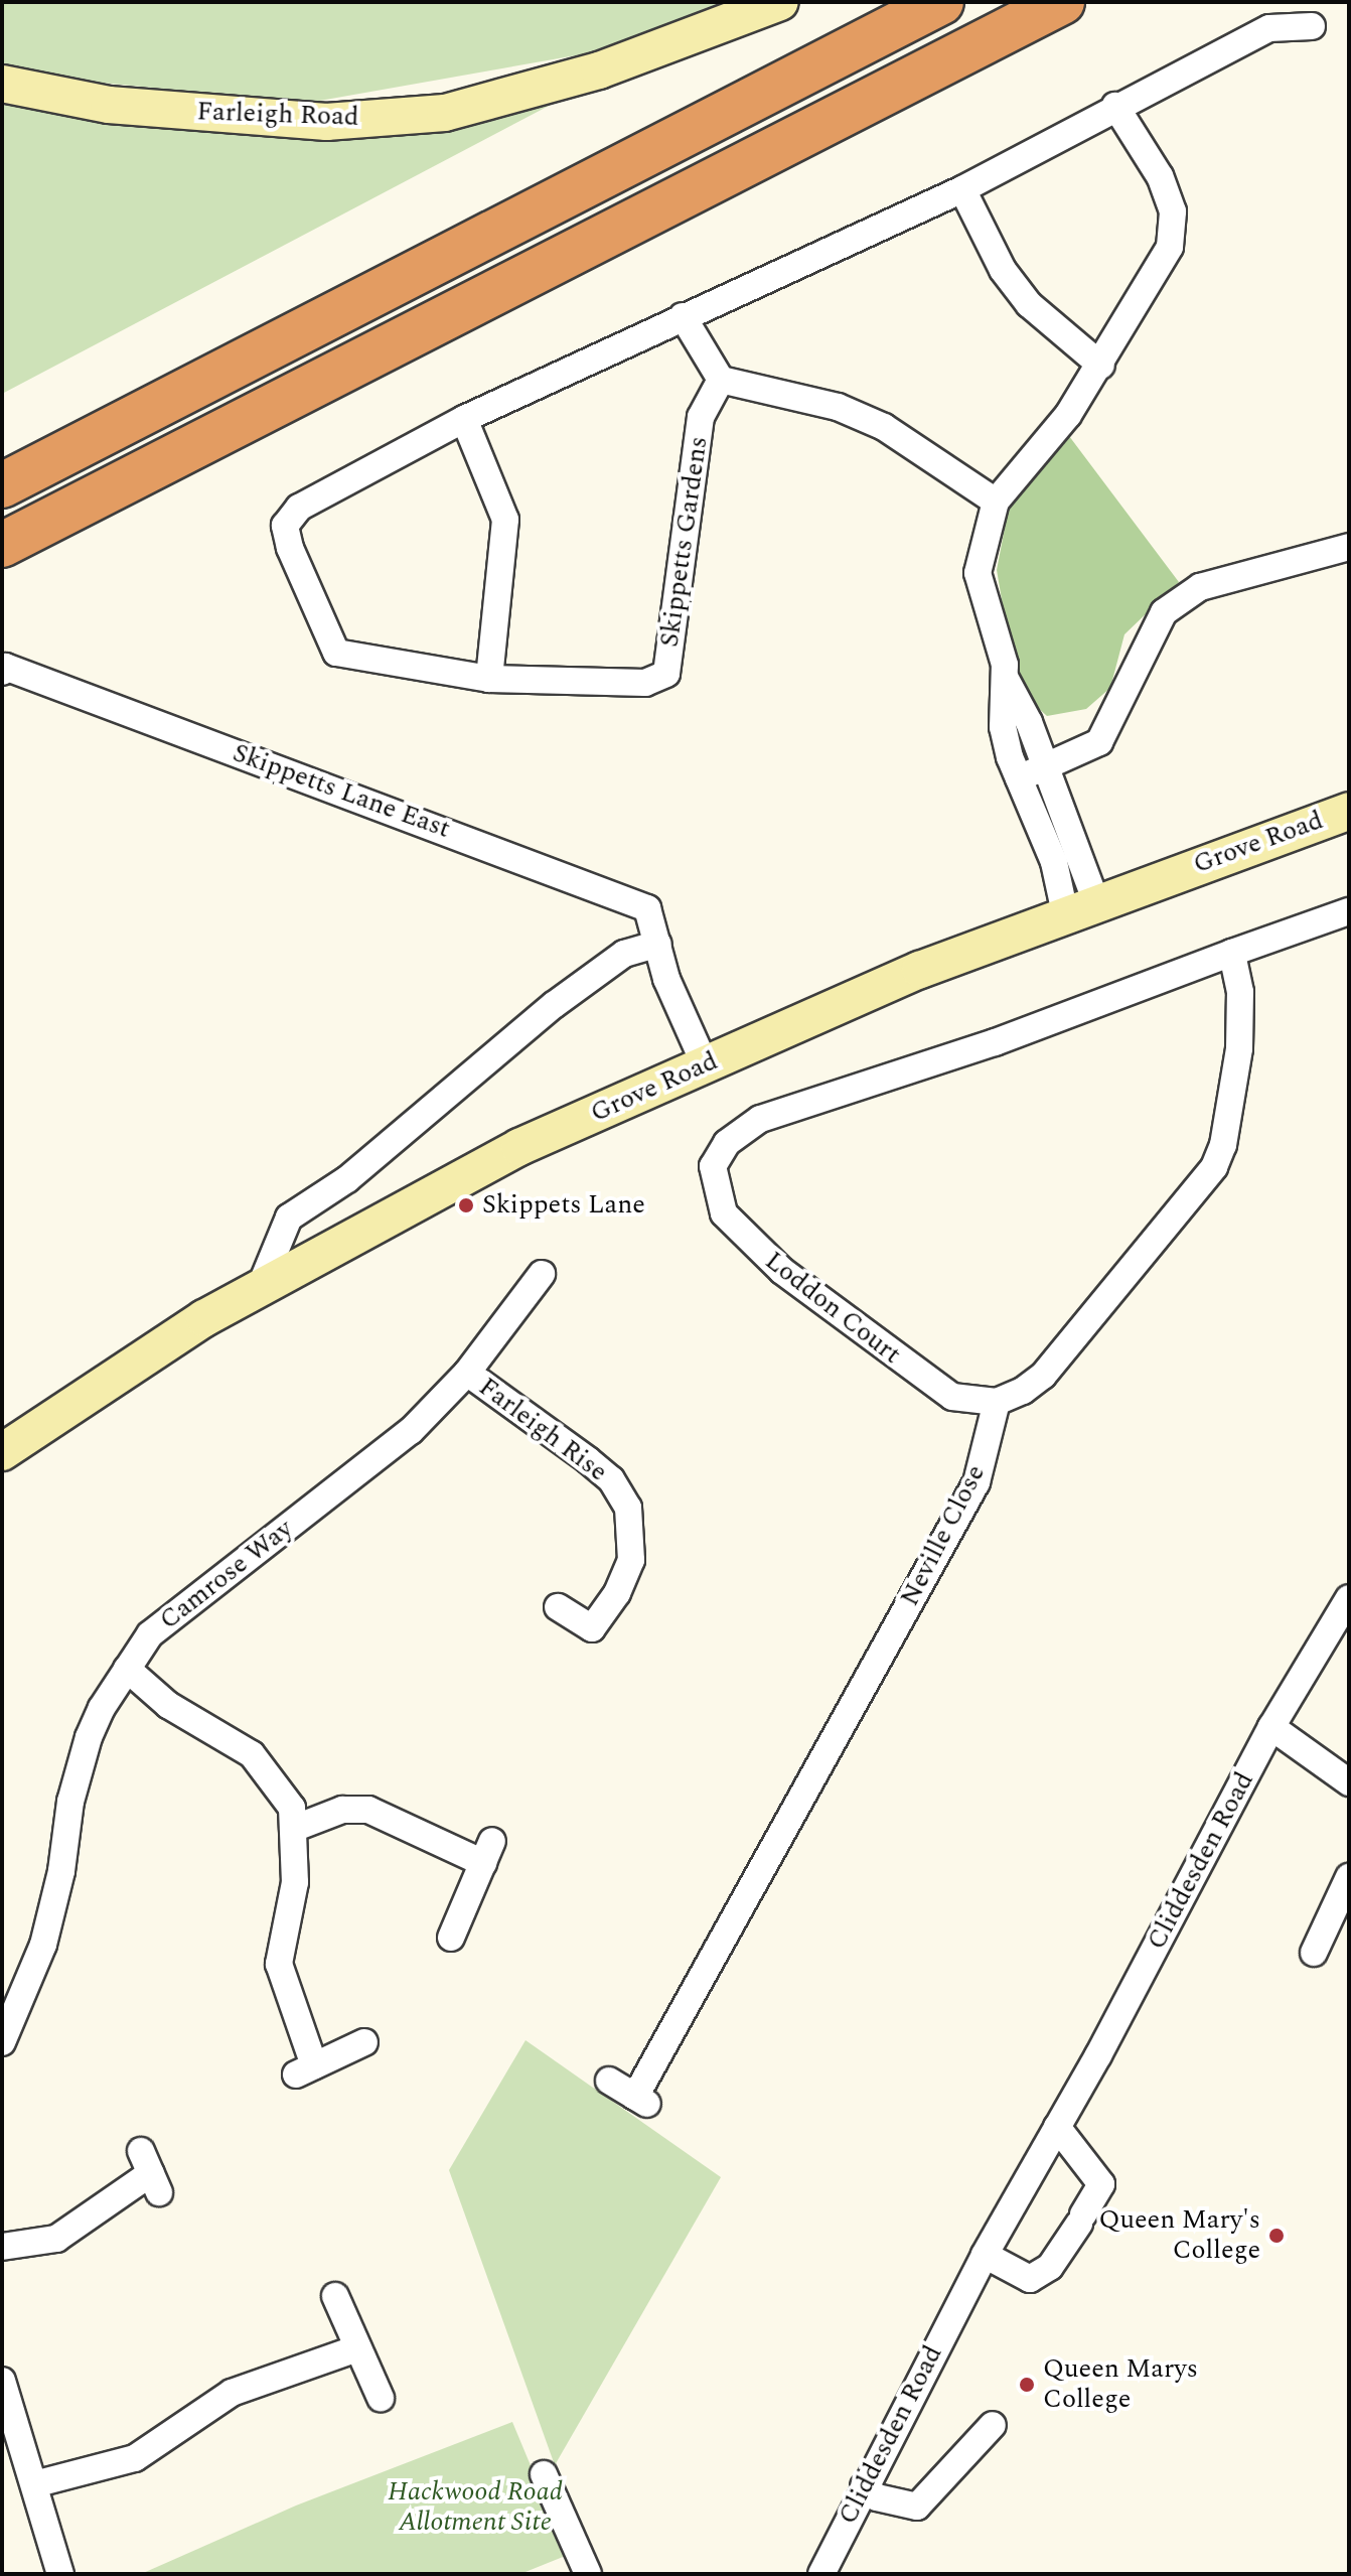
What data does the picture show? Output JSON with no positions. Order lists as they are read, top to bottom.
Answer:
{
  "streets": {
    "street": [
      "Farleigh Road",
      "Skippetts Gardens",
      "Skippetts Lane East",
      "Grove Road",
      "Loddon Court",
      "Farleigh Rise",
      "Neville Close",
      "Camrose Way",
      "Cliddesden Road"
    ]
  },
  "crossings": [
    ["Skippetts Lane East", "Grove Road"],
    ["Loddon Court", "Neville Close"],
    ["Farleigh Rise", "Camrose Way"]
  ],
  "parks": ["Hackwood Road Allotment Site"],
  "places": ["Skippets Lane", "Queen Mary's College", "Queen Marys College"]
}
